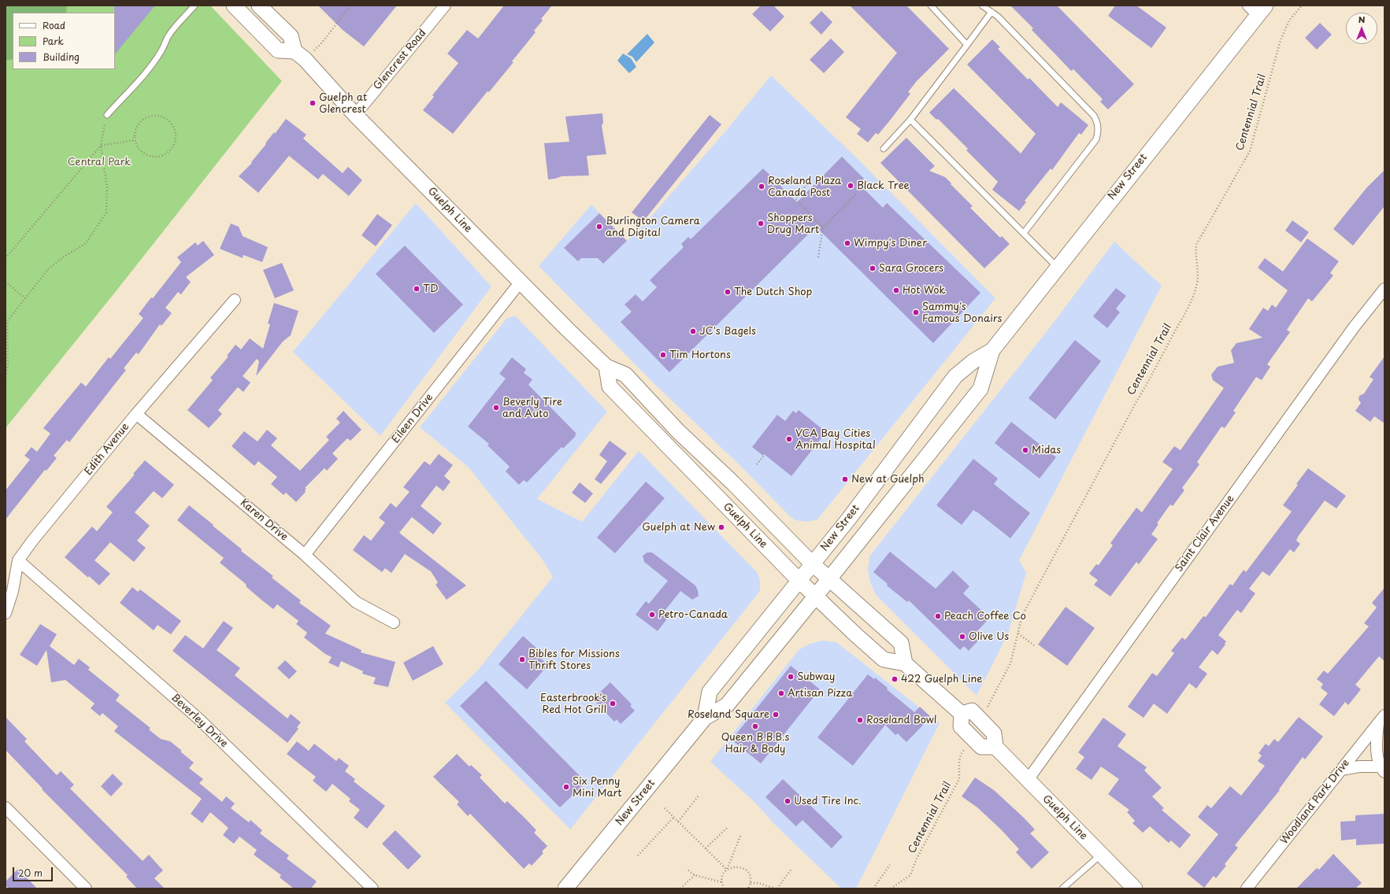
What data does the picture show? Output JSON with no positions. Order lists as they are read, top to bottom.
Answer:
{
  "streets": {
    "main road": ["New Street", "Guelph Line"],
    "street": [
      "Glencrest Road",
      "Eileen Drive",
      "Edith Avenue",
      "Karen Drive",
      "Saint Clair Avenue",
      "Beverley Drive",
      "Woodland Park Drive"
    ],
    "path": ["Centennial Trail"]
  },
  "crossings": [
    ["Glencrest Road", "Guelph Line"],
    ["New Street", "Guelph Line"],
    ["Guelph Line", "Eileen Drive"],
    ["Guelph Line", "Saint Clair Avenue"],
    ["Eileen Drive", "Karen Drive"],
    ["Edith Avenue", "Karen Drive"],
    ["Edith Avenue", "Beverley Drive"]
  ],
  "parks": ["Central Park"],
  "places": [
    "Guelph at Glencrest",
    "Black Tree",
    "Roseland Plaza Canada Post",
    "Shoppers Drug Mart",
    "Burlington Camera and Digital",
    "Wimpy's Diner",
    "Sara Grocers",
    "TD",
    "Hot Wok",
    "The Dutch Shop",
    "Sammy's Famous Donairs",
    "JC's Bagels",
    "Tim Hortons",
    "Beverly Tire and Auto",
    "VCA Bay Cities Animal Hospital",
    "Midas",
    "New at Guelph",
    "Guelph at New",
    "Petro-Canada",
    "Peach Coffee Co",
    "Olive Us",
    "Bibles for Missions Thrift Stores",
    "Subway",
    "422 Guelph Line",
    "Artisan Pizza",
    "Easterbrook's Red Hot Grill",
    "Roseland Square",
    "Roseland Bowl",
    "Queen B.B.B.s Hair & Body",
    "Six Penny Mini Mart",
    "Used Tire Inc."
  ],
  "legend": ["Road", "Park", "Building"],
  "scale_bar": "20 m",
  "north": "top"
}
